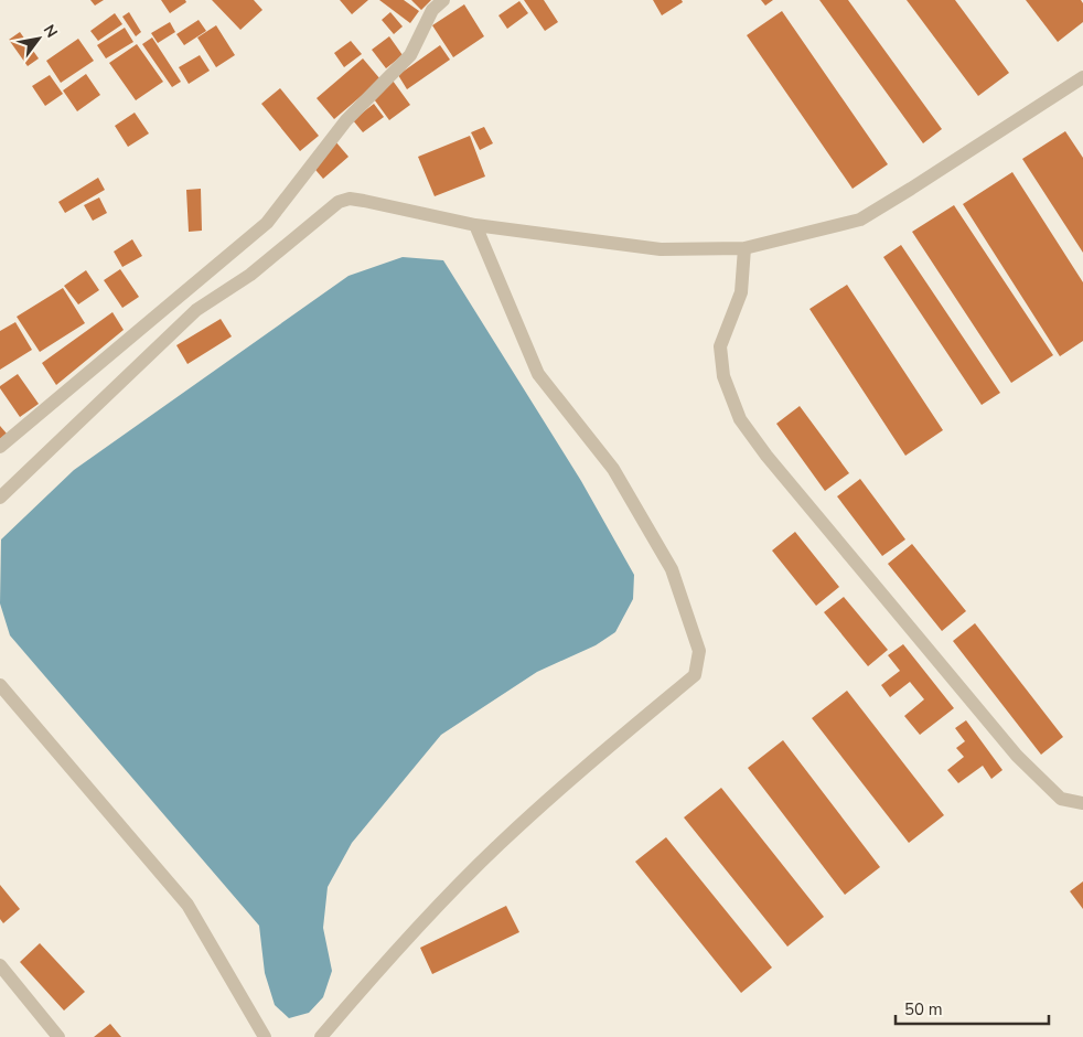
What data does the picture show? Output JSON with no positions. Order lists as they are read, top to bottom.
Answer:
{
  "scale_bar": "50 m",
  "north": "top right"
}
